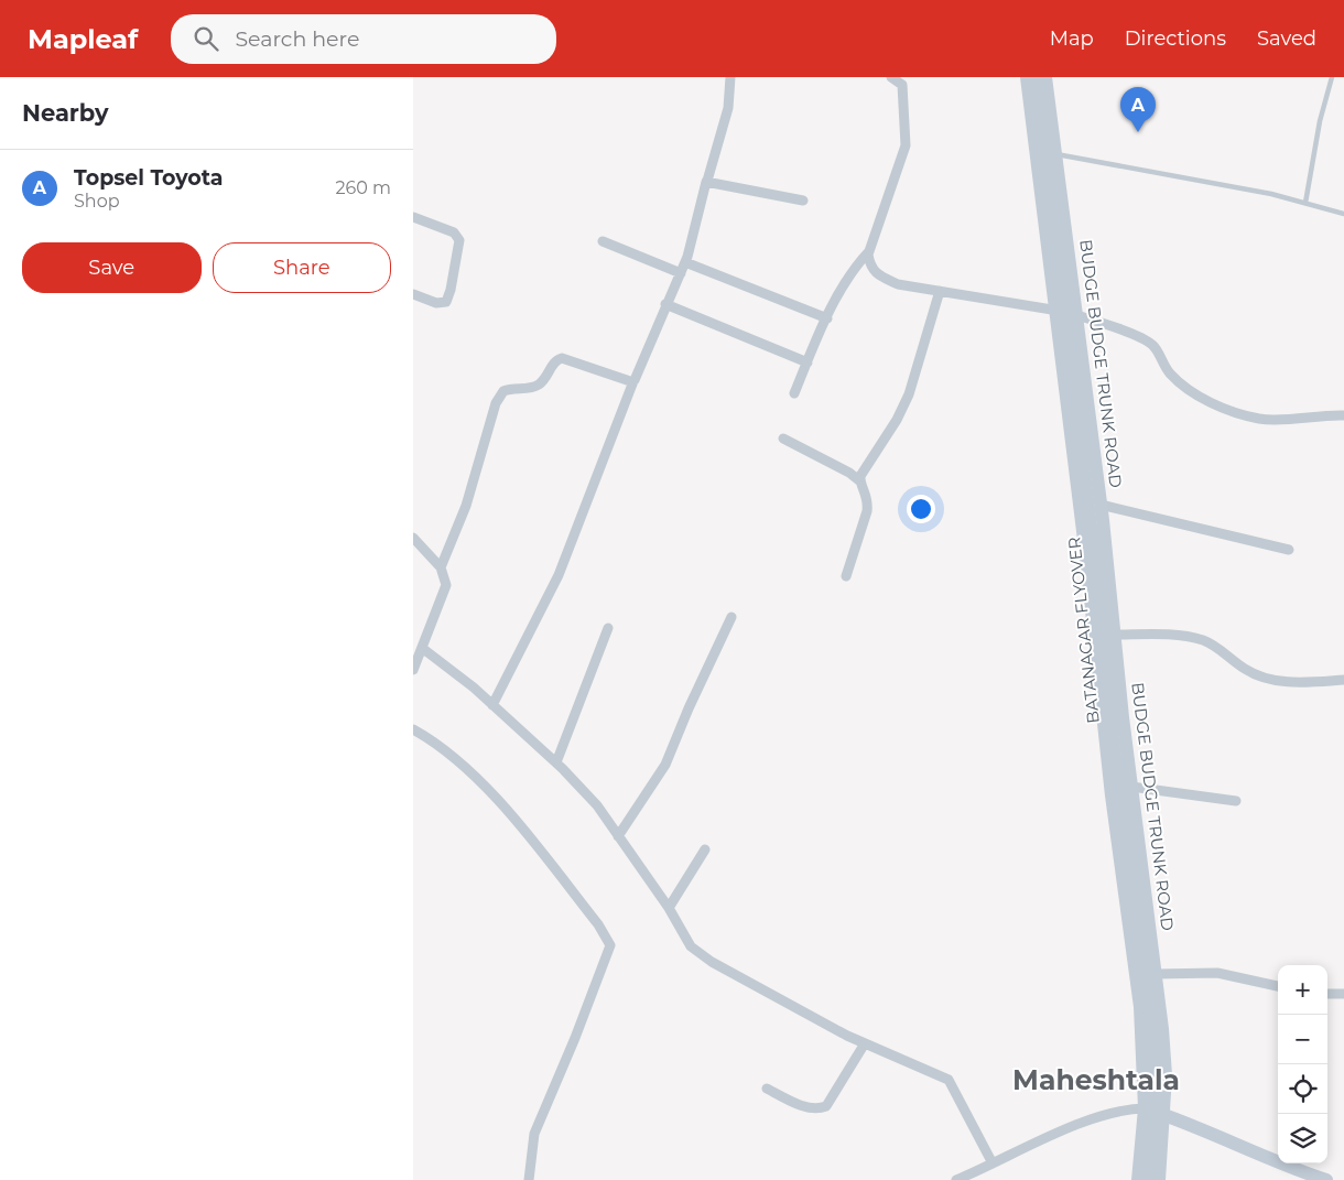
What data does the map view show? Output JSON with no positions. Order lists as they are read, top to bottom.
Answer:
{
  "streets": {
    "street": ["BUDGE BUDGE TRUNK ROAD", "BATANAGAR FLYOVER"]
  },
  "districts": ["Maheshtala"],
  "page": {
    "header": "Mapleaf",
    "search": "Search here",
    "nav": ["Map", "Directions", "Saved"],
    "heading": "Nearby",
    "pins": "A",
    "list": [
      {
        "mark": "A",
        "name": "Topsel Toyota",
        "note": "Shop",
        "value": "260 m"
      }
    ],
    "buttons": ["Save", "Share"],
    "map_buttons": ["+", "−"]
  }
}
